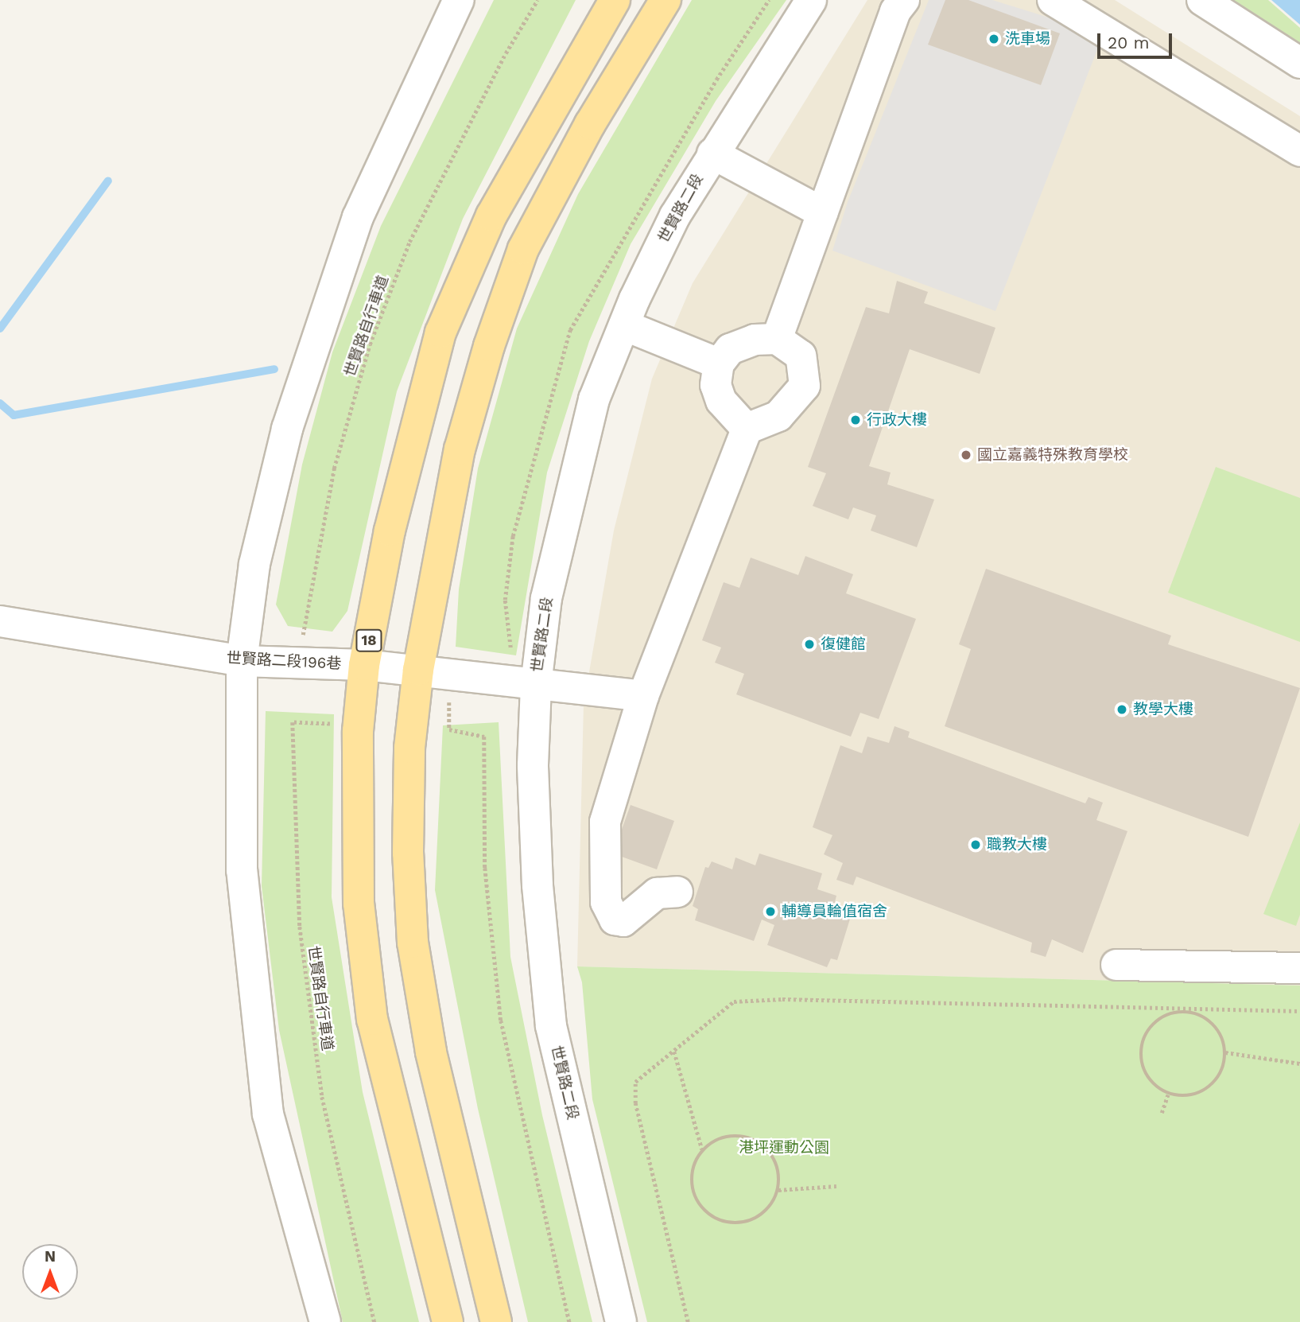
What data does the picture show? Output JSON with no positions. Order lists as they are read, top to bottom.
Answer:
{
  "streets": {
    "main road": ["18"],
    "street": ["世賢路二段", "世賢路二段196巷"],
    "path": ["世賢路自行車道"]
  },
  "crossings": [
    ["世賢路二段", "世賢路二段196巷"],
    ["18", "世賢路二段196巷"]
  ],
  "parks": ["港坪運動公園"],
  "places": [
    "洗車場",
    "行政大樓",
    "國立嘉義特殊教育學校",
    "復健館",
    "教學大樓",
    "職教大樓",
    "輔導員輪值宿舍"
  ],
  "scale_bar": "20 m",
  "north": "top"
}
